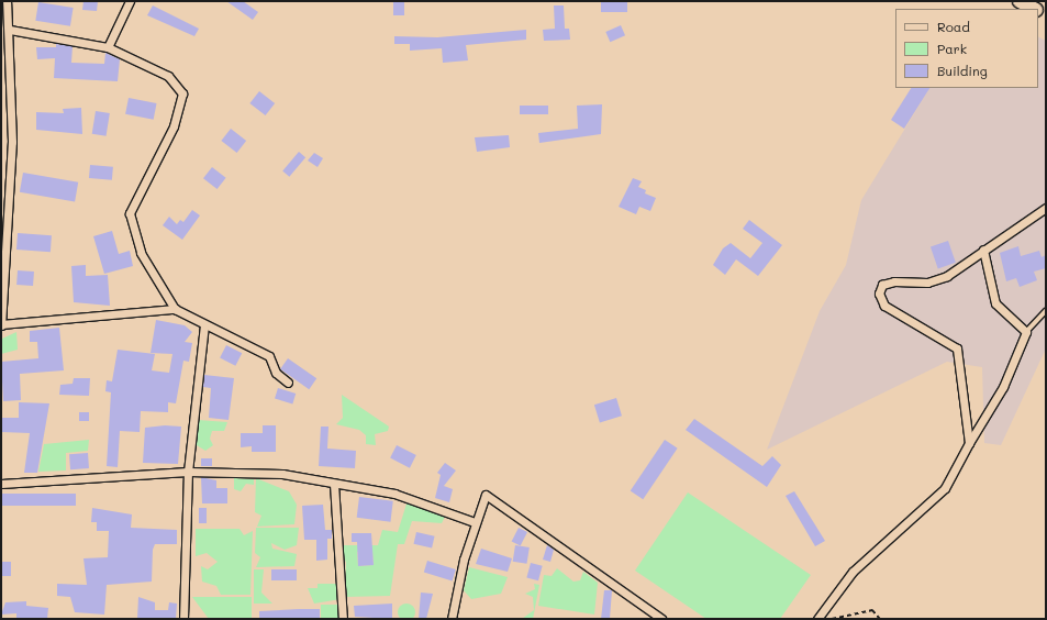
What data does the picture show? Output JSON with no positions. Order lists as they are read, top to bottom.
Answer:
{
  "legend": ["Road", "Park", "Building"]
}
